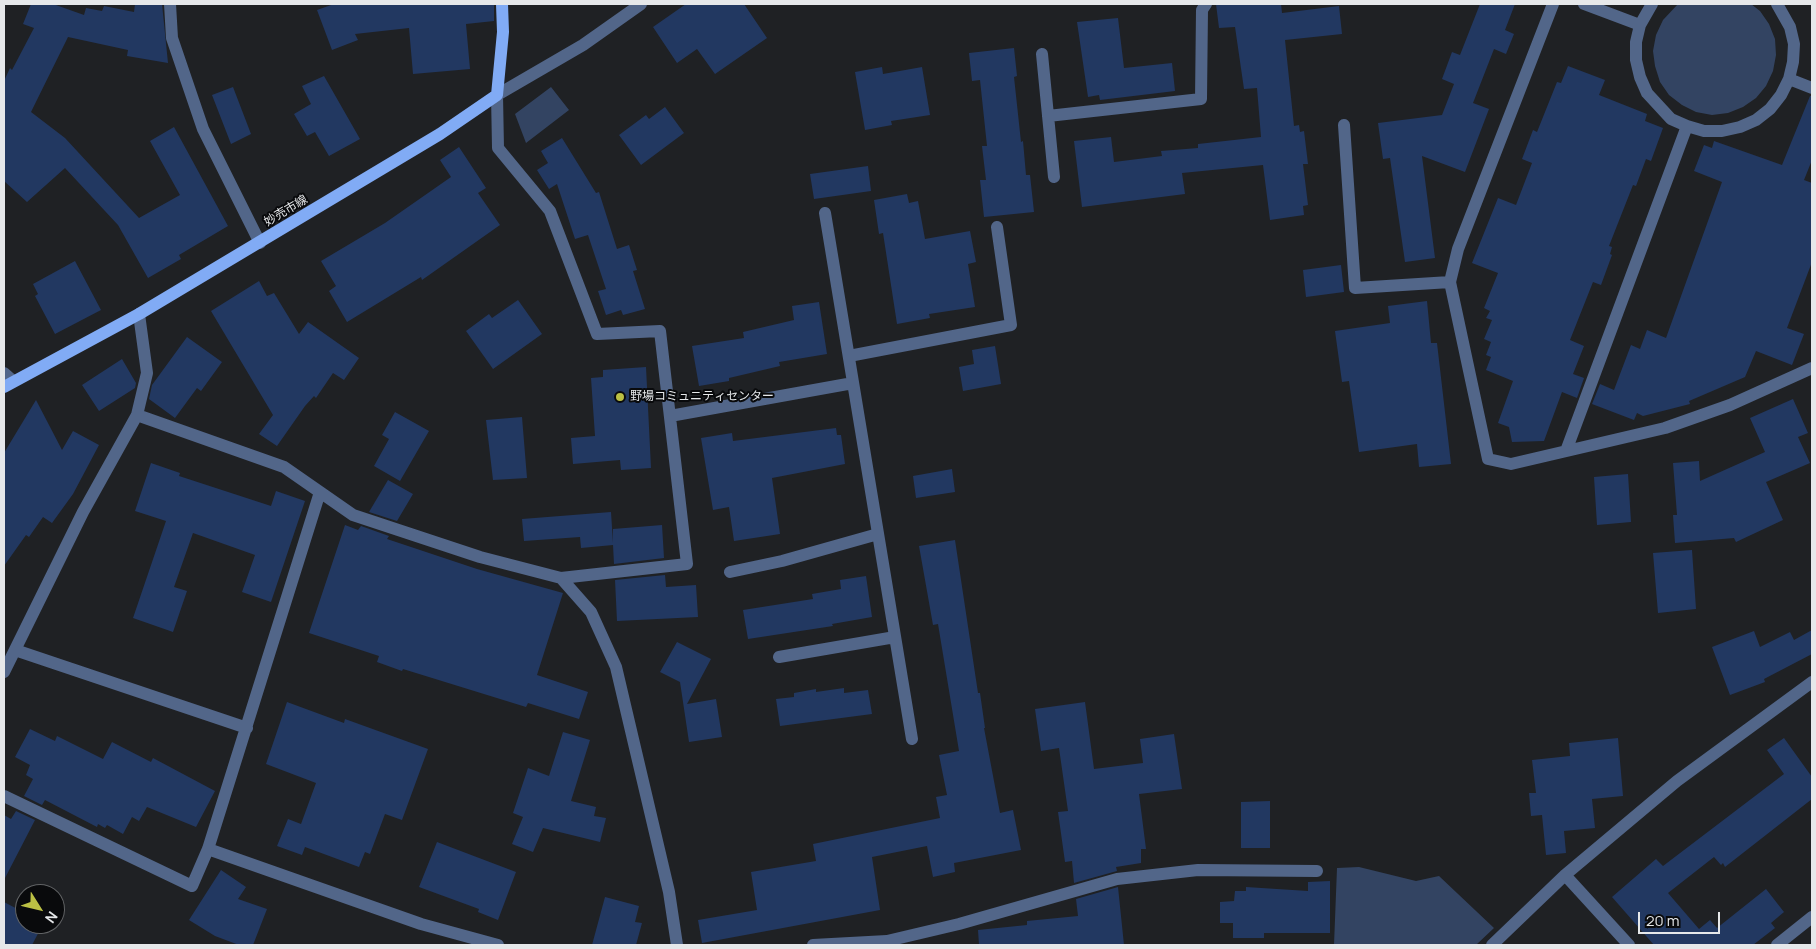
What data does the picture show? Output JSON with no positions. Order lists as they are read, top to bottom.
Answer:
{
  "streets": {
    "main road": ["妙売市線"]
  },
  "places": ["野場コミュニティセンター"],
  "scale_bar": "20 m",
  "north": "bottom right"
}
